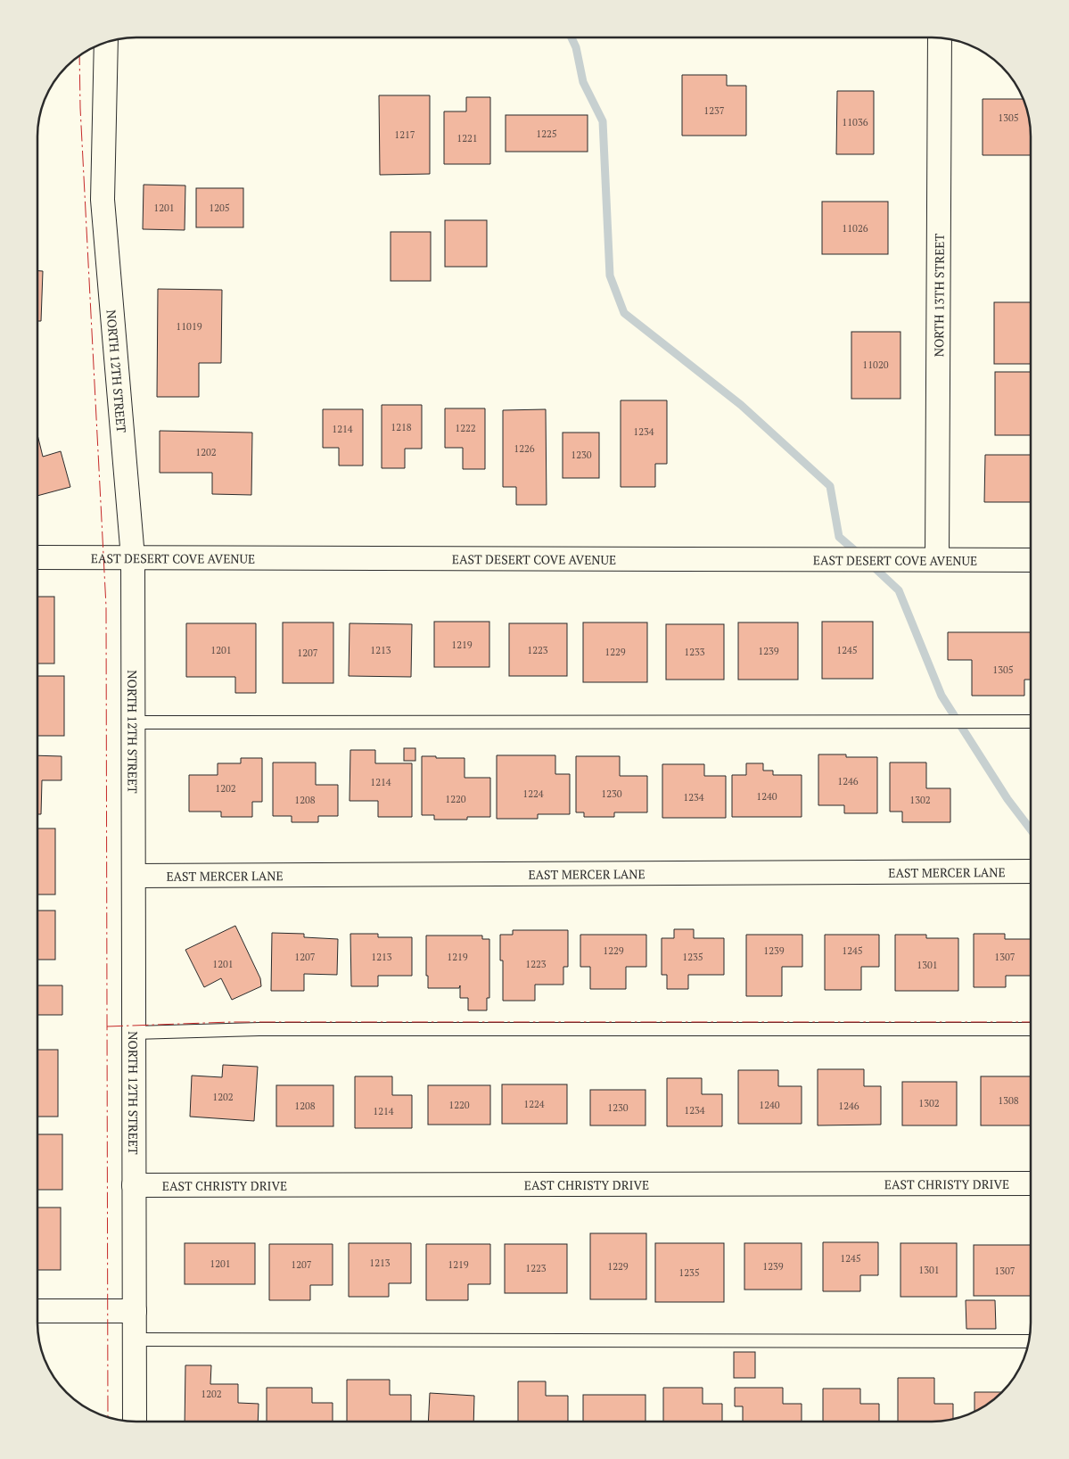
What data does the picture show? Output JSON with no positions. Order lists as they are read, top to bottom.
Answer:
{
  "streets": {
    "street": [
      "NORTH 13TH STREET",
      "NORTH 12TH STREET",
      "EAST DESERT COVE AVENUE",
      "EAST MERCER LANE",
      "EAST CHRISTY DRIVE"
    ]
  },
  "crossings": [
    ["NORTH 13TH STREET", "EAST DESERT COVE AVENUE"],
    ["NORTH 12TH STREET", "EAST DESERT COVE AVENUE"],
    ["NORTH 12TH STREET", "EAST MERCER LANE"],
    ["NORTH 12TH STREET", "EAST CHRISTY DRIVE"]
  ],
  "house_numbers": [
    "1237",
    "1305",
    "11036",
    "1225",
    "1217",
    "1221",
    "1201",
    "1205",
    "11026",
    "11019",
    "11020",
    "1218",
    "1222",
    "1214",
    "1234",
    "1226",
    "1202",
    "1230",
    "1219",
    "1201",
    "1213",
    "1223",
    "1245",
    "1239",
    "1229",
    "1233",
    "1207",
    "1305",
    "1246",
    "1214",
    "1202",
    "1224",
    "1230",
    "1240",
    "1234",
    "1220",
    "1208",
    "1302",
    "1229",
    "1239",
    "1245",
    "1207",
    "1213",
    "1219",
    "1235",
    "1307",
    "1201",
    "1223",
    "1301",
    "1202",
    "1308",
    "1302",
    "1224",
    "1220",
    "1240",
    "1208",
    "1246",
    "1230",
    "1234",
    "1214",
    "1245",
    "1213",
    "1201",
    "1207",
    "1219",
    "1229",
    "1239",
    "1223",
    "1301",
    "1307",
    "1235",
    "1202"
  ]
}
